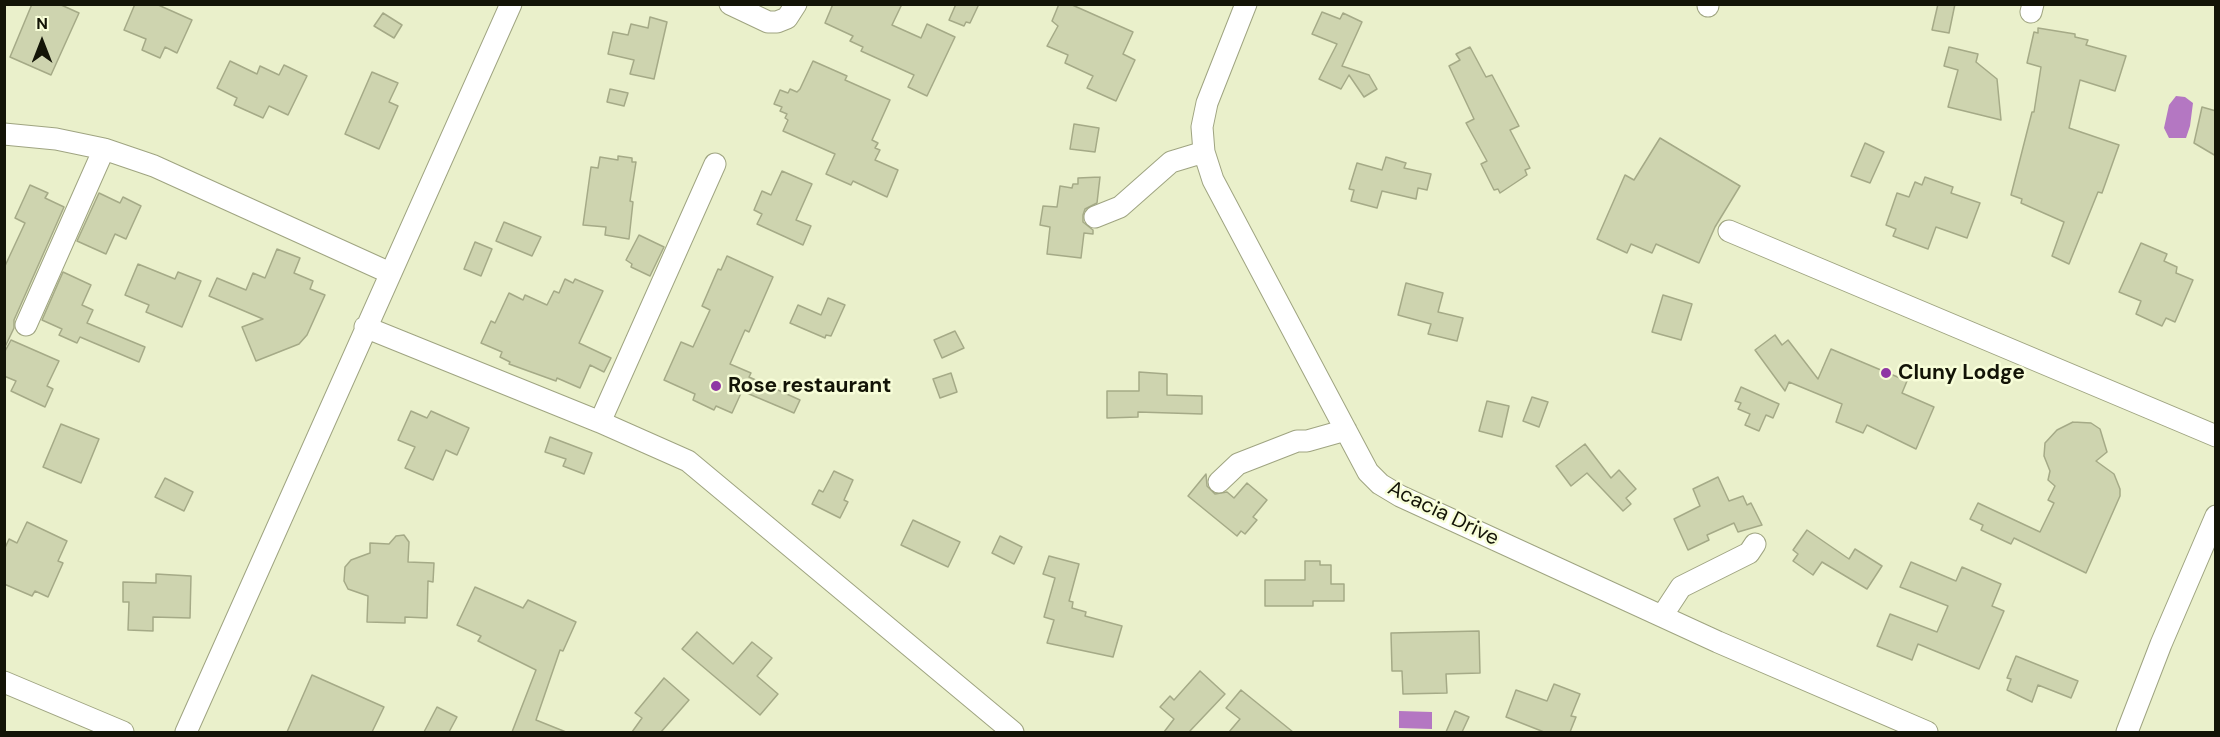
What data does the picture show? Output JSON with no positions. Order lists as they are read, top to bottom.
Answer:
{
  "streets": {
    "street": ["Acacia Drive"]
  },
  "places": ["Cluny Lodge", "Rose restaurant"],
  "north": "top"
}
